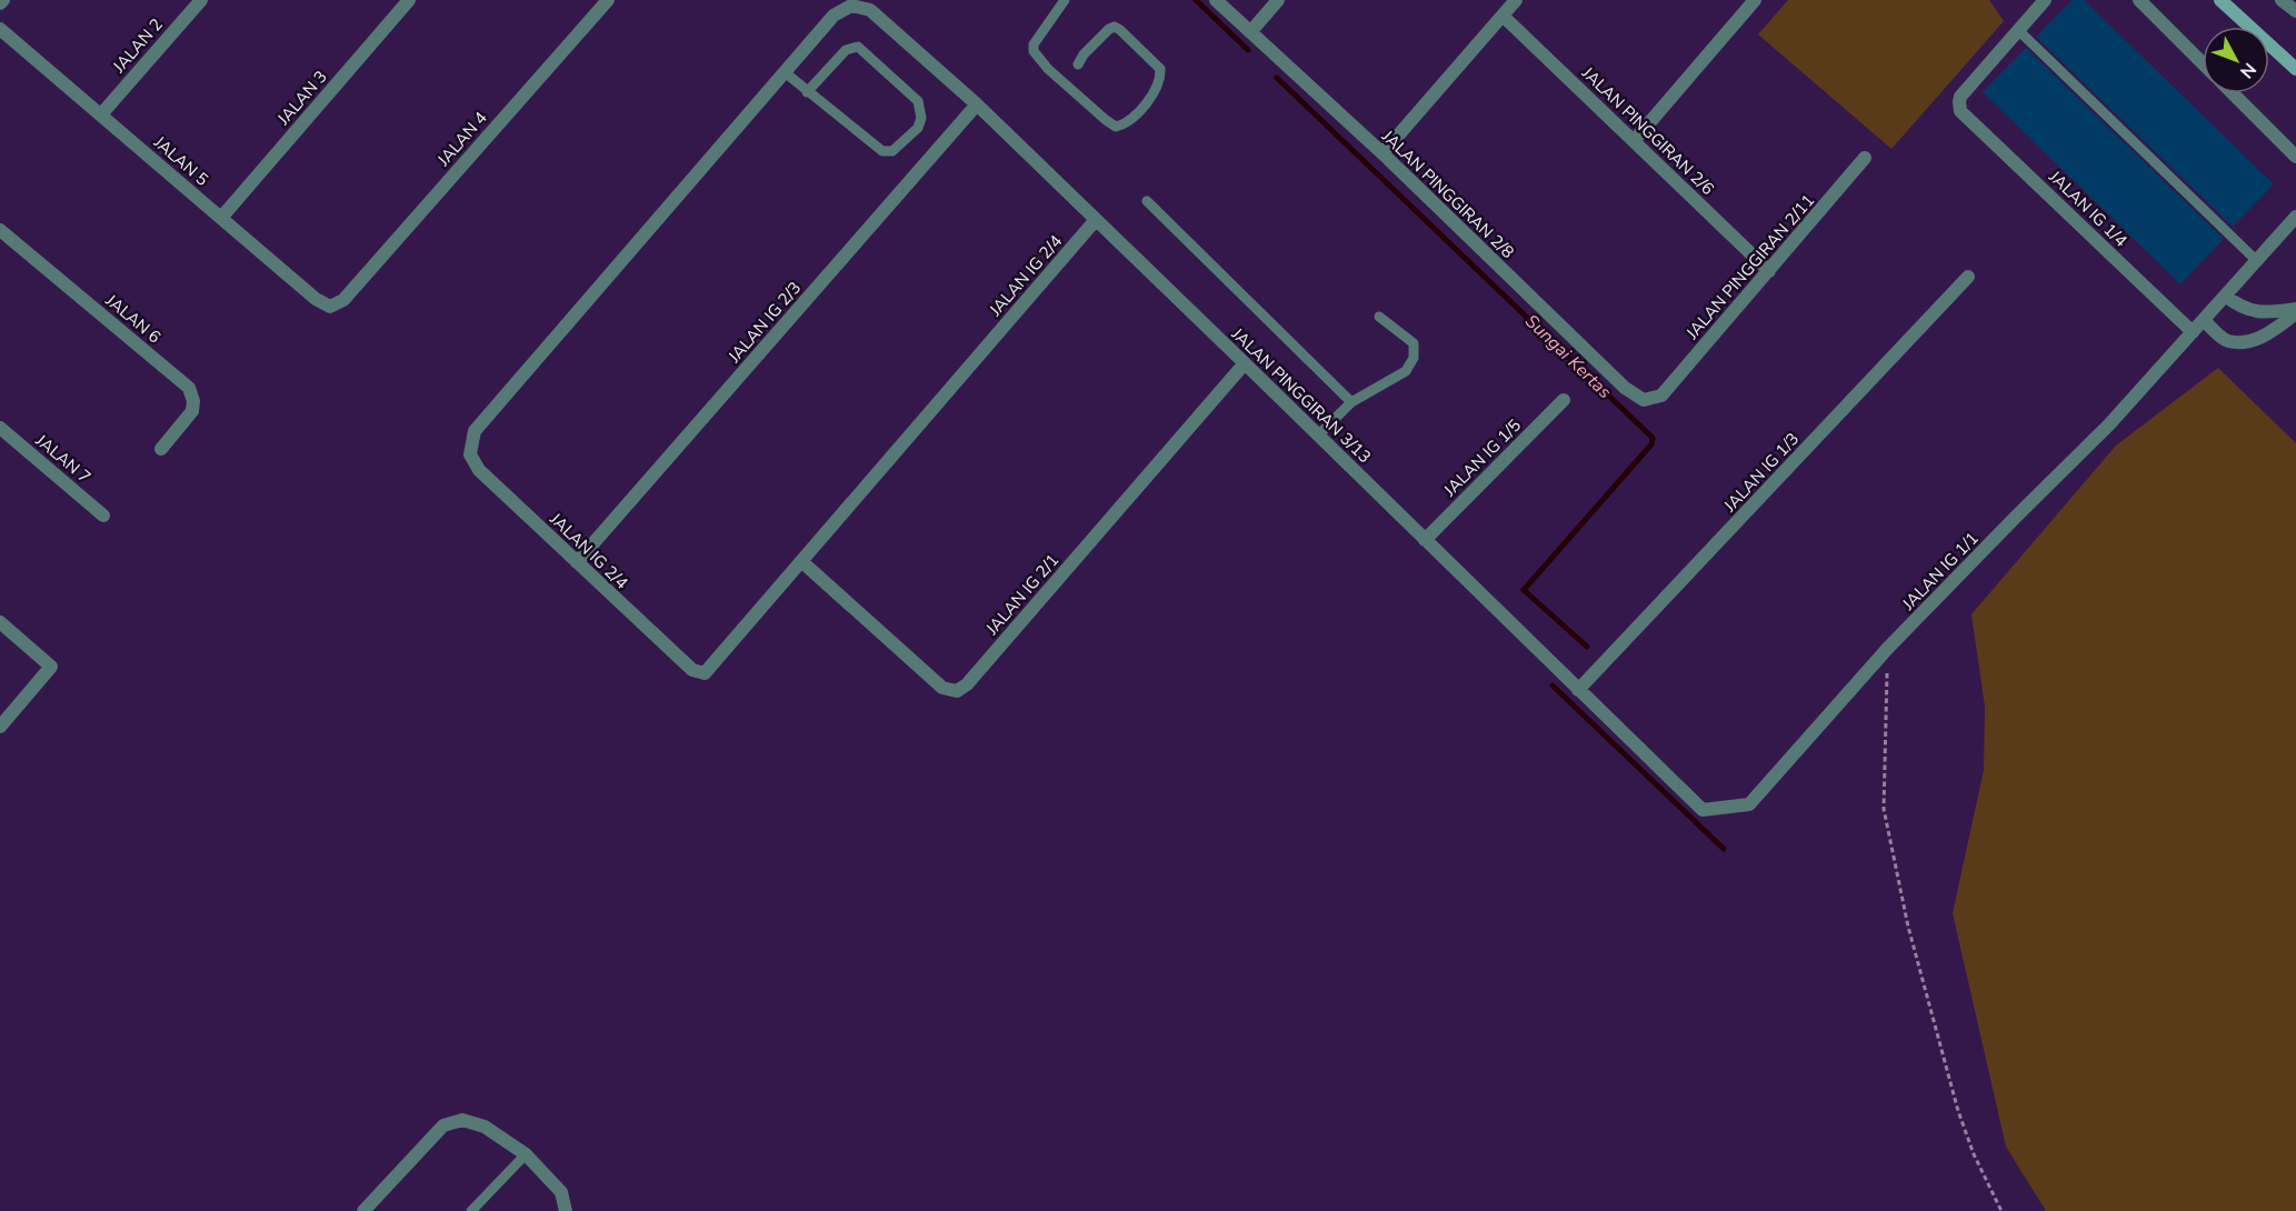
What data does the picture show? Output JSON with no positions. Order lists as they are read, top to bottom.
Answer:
{
  "streets": {
    "street": [
      "JALAN 2",
      "JALAN 3",
      "JALAN PINGGIRAN 2/6",
      "JALAN 4",
      "JALAN 5",
      "JALAN PINGGIRAN 2/8",
      "JALAN IG 1/4",
      "JALAN PINGGIRAN 2/11",
      "JALAN IG 2/4",
      "JALAN 6",
      "JALAN IG 2/3",
      "JALAN PINGGIRAN 3/13",
      "JALAN IG 1/5",
      "JALAN 7",
      "JALAN IG 1/3",
      "JALAN IG 1/1",
      "JALAN IG 2/1"
    ]
  },
  "crossings": [
    ["JALAN 2", "JALAN 5"],
    ["JALAN 3", "JALAN 5"],
    ["JALAN PINGGIRAN 2/6", "JALAN PINGGIRAN 2/11"],
    ["JALAN 4", "JALAN 5"],
    ["JALAN PINGGIRAN 2/8", "JALAN PINGGIRAN 2/11"],
    ["JALAN IG 1/4", "JALAN IG 1/1"],
    ["JALAN IG 2/4", "JALAN IG 2/3"],
    ["JALAN IG 2/4", "JALAN PINGGIRAN 3/13"],
    ["JALAN IG 2/4", "JALAN IG 2/1"],
    ["JALAN IG 2/3", "JALAN PINGGIRAN 3/13"],
    ["JALAN PINGGIRAN 3/13", "JALAN IG 1/5"],
    ["JALAN PINGGIRAN 3/13", "JALAN IG 1/3"],
    ["JALAN PINGGIRAN 3/13", "JALAN IG 1/1"],
    ["JALAN PINGGIRAN 3/13", "JALAN IG 2/1"]
  ],
  "water": ["Sungai Kertas"],
  "north": "bottom right"
}
